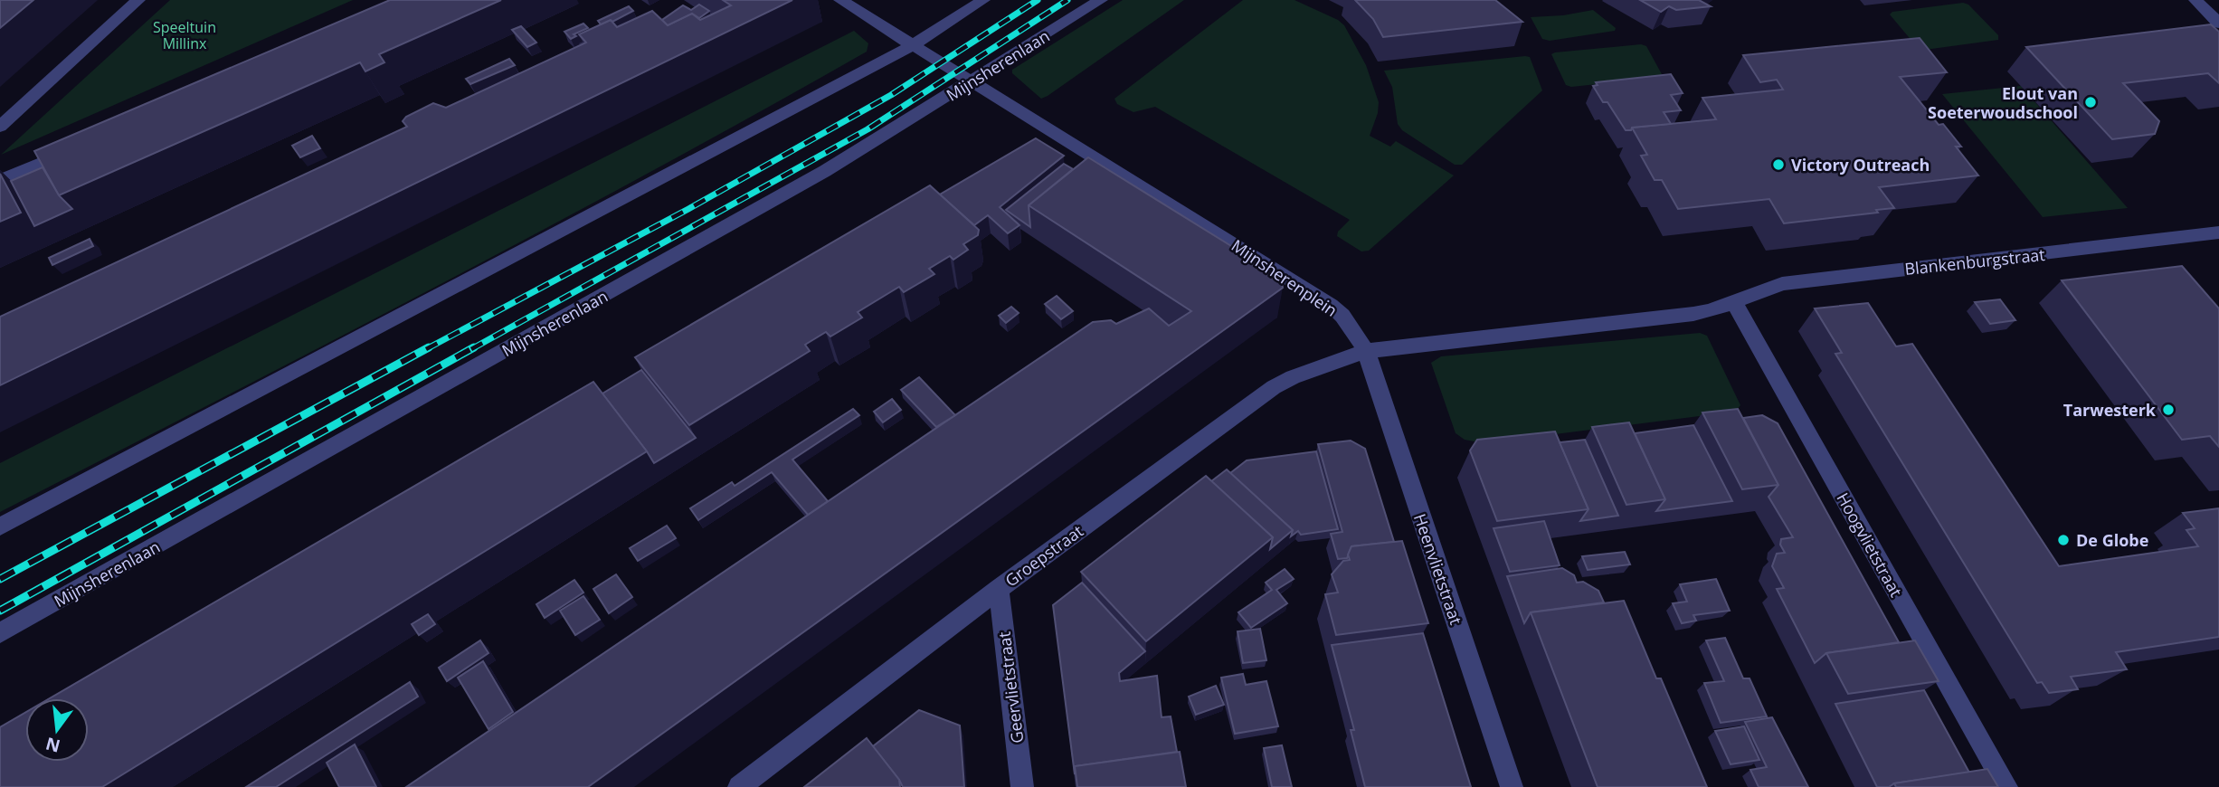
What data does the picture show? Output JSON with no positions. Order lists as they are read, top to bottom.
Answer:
{
  "streets": {
    "street": [
      "Mijnsherenlaan",
      "Blankenburgstraat",
      "Mijnsherenplein",
      "Hoogvlietstraat",
      "Groepstraat",
      "Heenvlietstraat",
      "Geervlietstraat"
    ]
  },
  "crossings": [
    ["Mijnsherenlaan", "Mijnsherenplein"],
    ["Blankenburgstraat", "Hoogvlietstraat"],
    ["Mijnsherenplein", "Groepstraat"],
    ["Mijnsherenplein", "Heenvlietstraat"],
    ["Groepstraat", "Heenvlietstraat"],
    ["Groepstraat", "Geervlietstraat"]
  ],
  "parks": ["Speeltuin Millinx"],
  "places": [
    "Elout van Soeterwoudschool",
    "Victory Outreach",
    "Tarwesterk",
    "De Globe"
  ],
  "north": "bottom"
}
